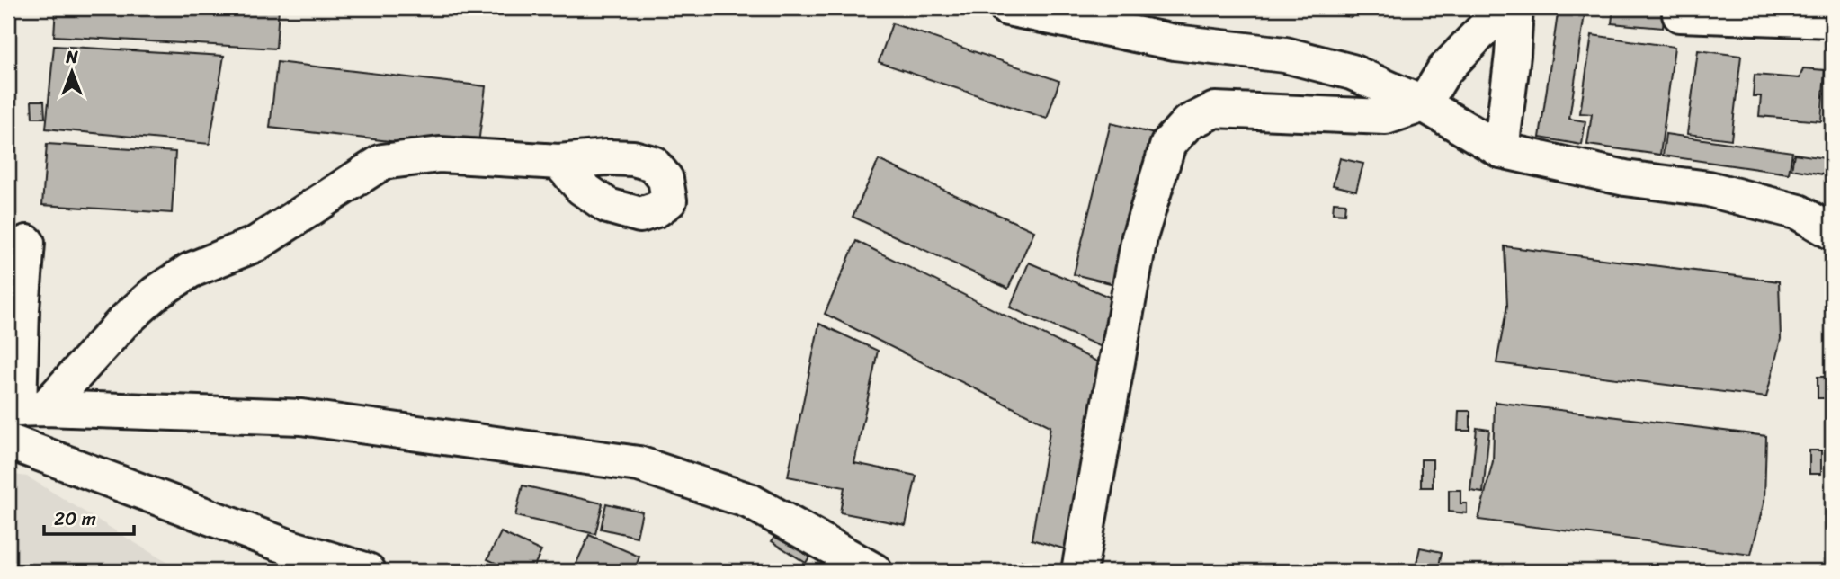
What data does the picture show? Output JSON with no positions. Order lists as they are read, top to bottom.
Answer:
{
  "scale_bar": "20 m",
  "north": "top"
}
